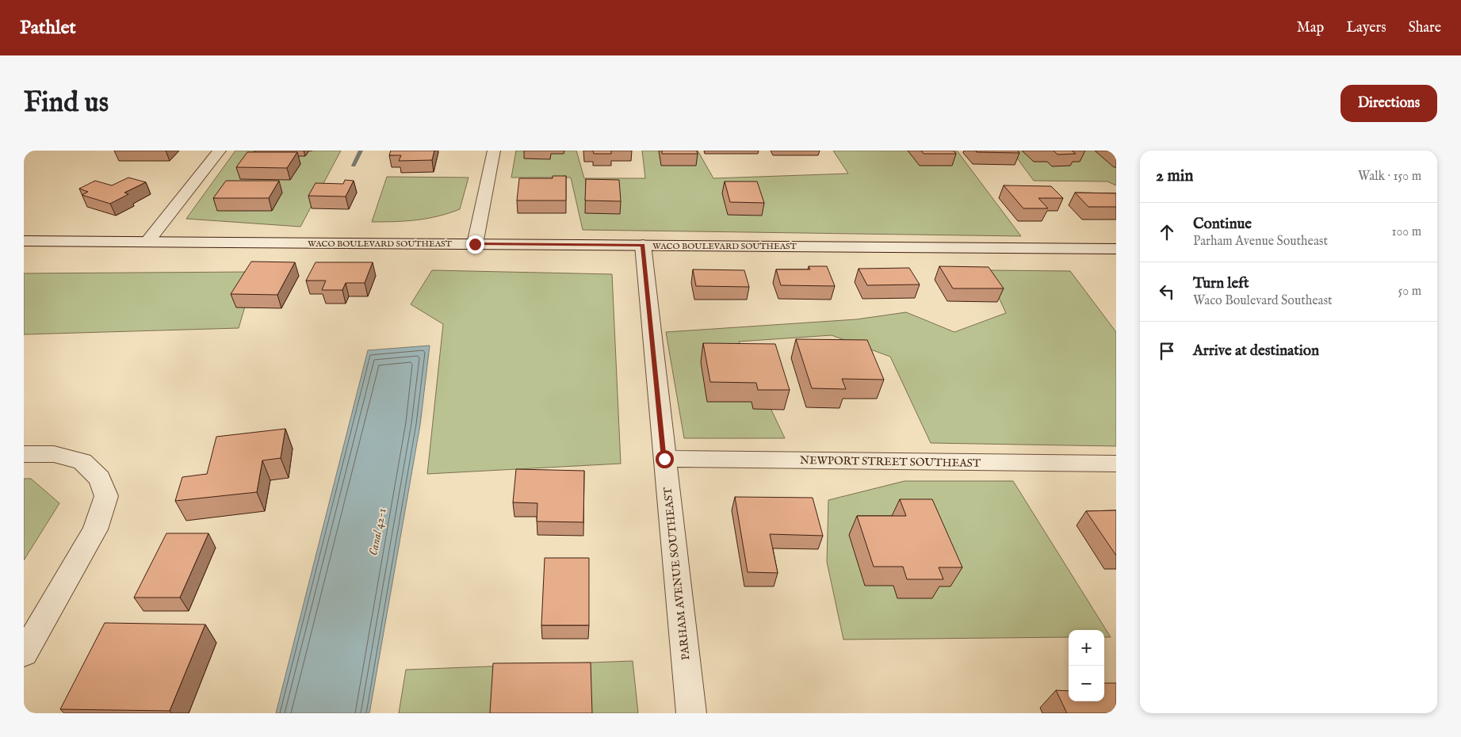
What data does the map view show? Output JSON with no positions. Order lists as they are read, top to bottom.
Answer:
{
  "streets": {
    "street": ["WACO BOULEVARD SOUTHEAST", "NEWPORT STREET SOUTHEAST", "PARHAM AVENUE SOUTHEAST"]
  },
  "crossings": [
    ["WACO BOULEVARD SOUTHEAST", "PARHAM AVENUE SOUTHEAST"],
    ["NEWPORT STREET SOUTHEAST", "PARHAM AVENUE SOUTHEAST"]
  ],
  "water": ["Canal 42-1"],
  "page": {
    "header": "Pathlet",
    "nav": ["Map", "Layers", "Share"],
    "buttons": "Directions",
    "title": "Find us",
    "heading": ["2 min", "Walk · 150 m"],
    "list": [
      ["Continue", "Parham Avenue Southeast", "100 m"],
      ["Turn left", "Waco Boulevard Southeast", "50 m"],
      "Arrive at destination"
    ],
    "map_buttons": ["+", "−"]
  }
}
